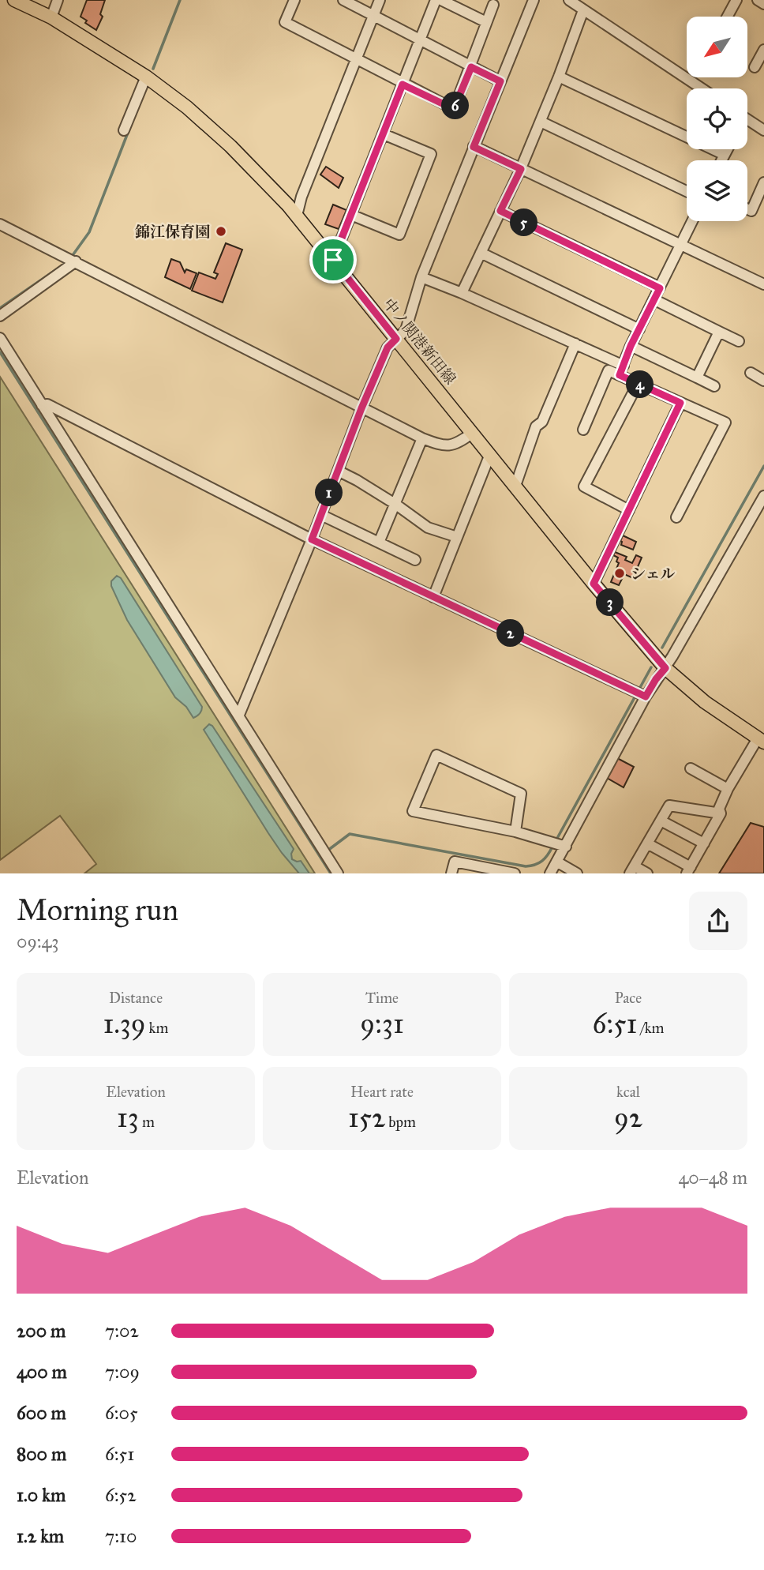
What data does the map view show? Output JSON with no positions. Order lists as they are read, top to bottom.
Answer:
{
  "streets": {
    "main road": ["中ノ関港新田線"]
  },
  "places": ["錦江保育園", "シェル"],
  "north": "bottom left",
  "page": {
    "pins": [
      "6",
      "5",
      "4",
      "1",
      "3",
      "2"
    ],
    "heading": ["Morning run", "09:43"],
    "stats": [
      ["Distance", "1.39 km"],
      ["Time", "9:31"],
      ["Pace", "6:51 /km"],
      ["Elevation", "13 m"],
      ["Heart rate", "152 bpm"],
      ["kcal", "92"]
    ],
    "chart": ["Elevation", "40–48 m"],
    "list": [
      {
        "name": "200 m",
        "note": "7:02"
      },
      {
        "name": "400 m",
        "note": "7:09"
      },
      {
        "name": "600 m",
        "note": "6:05"
      },
      {
        "name": "800 m",
        "note": "6:51"
      },
      {
        "name": "1.0 km",
        "note": "6:52"
      },
      {
        "name": "1.2 km",
        "note": "7:10"
      }
    ]
  }
}
